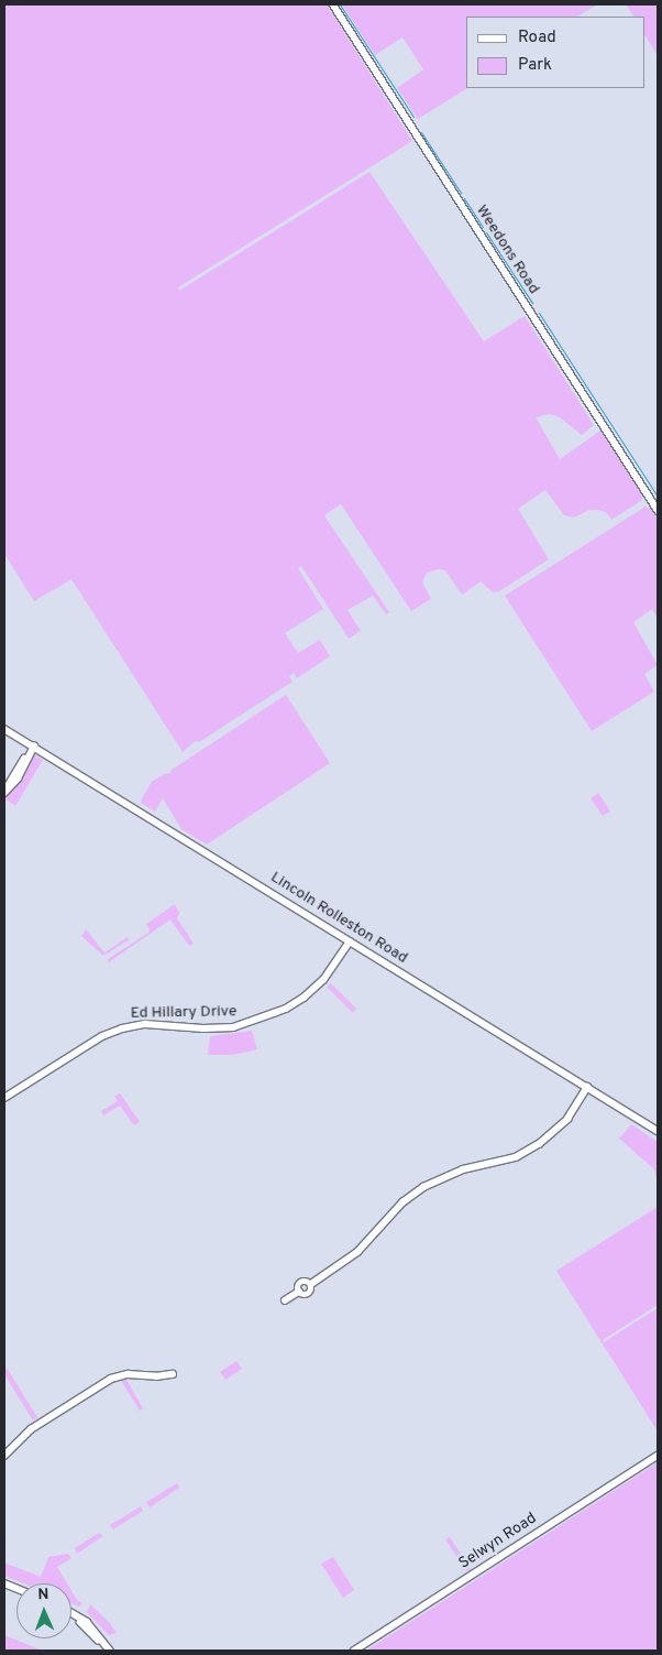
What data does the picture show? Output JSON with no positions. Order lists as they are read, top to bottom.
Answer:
{
  "streets": {
    "street": [
      "Weedons Road",
      "Lincoln Rolleston Road",
      "Ed Hillary Drive",
      "Selwyn Road"
    ]
  },
  "crossings": [
    ["Lincoln Rolleston Road", "Ed Hillary Drive"]
  ],
  "legend": ["Road", "Park"],
  "north": "top"
}
